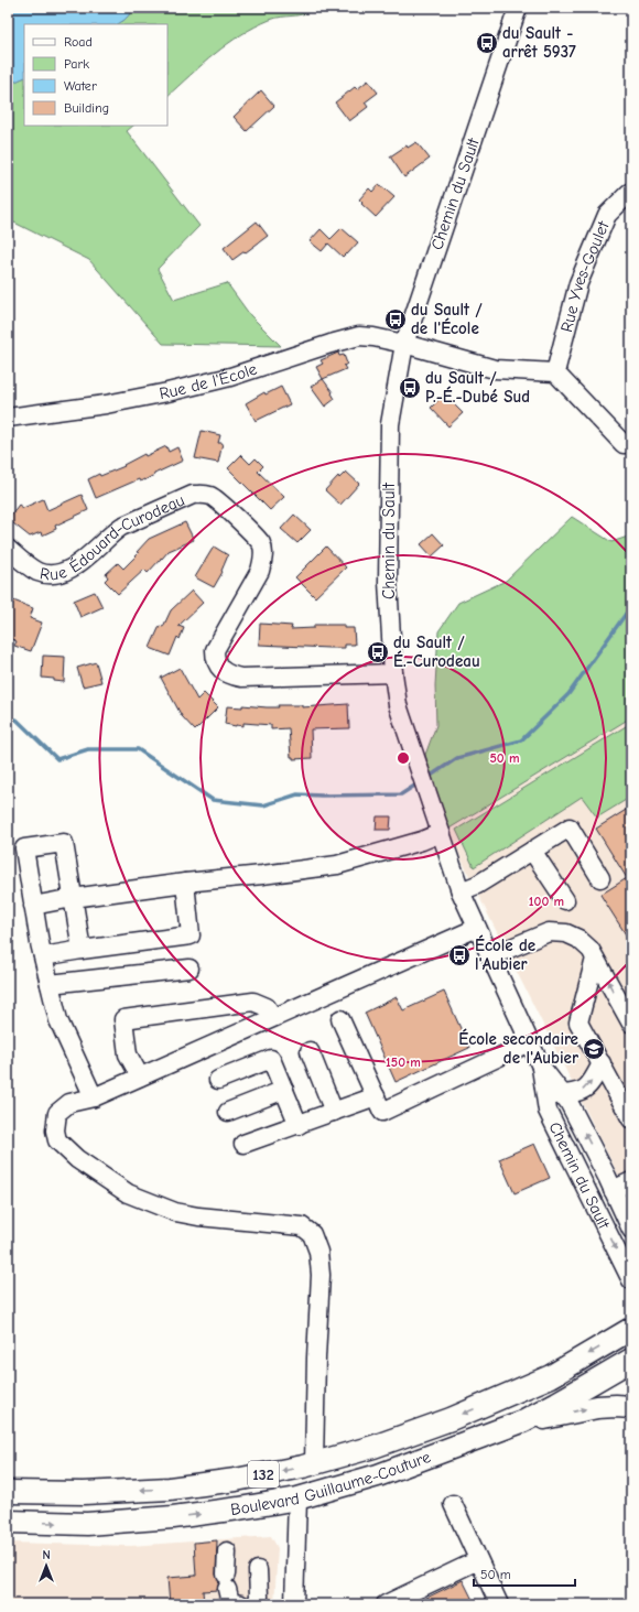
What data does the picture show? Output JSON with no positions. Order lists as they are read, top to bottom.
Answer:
{
  "streets": {
    "main road": ["132", "Boulevard Guillaume-Couture"],
    "street": [
      "Chemin du Sault",
      "Rue Yves-Goulet",
      "Rue de l'École",
      "Rue Édouard-Curodeau"
    ]
  },
  "crossings": [
    ["Chemin du Sault", "Rue de l'École"],
    ["Chemin du Sault", "Rue Édouard-Curodeau"],
    ["Rue Yves-Goulet", "Rue de l'École"]
  ],
  "places": {
    "bus stop": [
      "du Sault - arrêt 5937",
      "du Sault / de l'École",
      "du Sault / P.-É.-Dubé Sud",
      "du Sault / É.-Curodeau",
      "École de l'Aubier"
    ],
    "school or university": ["École secondaire de l'Aubier"]
  },
  "legend": [
    "Road",
    "Park",
    "Water",
    "Building"
  ],
  "scale_bar": "50 m",
  "north": "top",
  "rings": ["50 m", "100 m", "150 m"]
}
